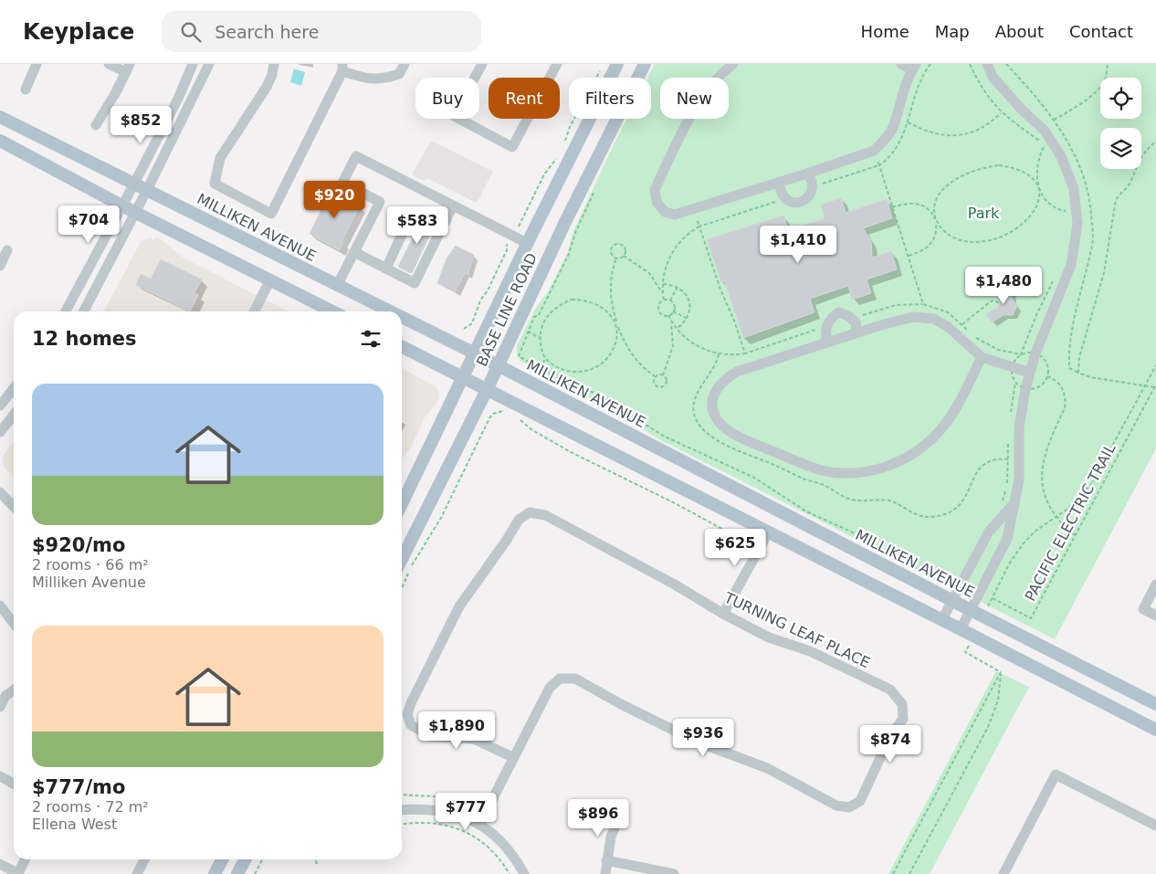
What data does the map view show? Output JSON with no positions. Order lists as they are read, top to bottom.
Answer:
{
  "streets": {
    "main road": ["MILLIKEN AVENUE", "BASE LINE ROAD"],
    "street": ["TURNING LEAF PLACE"],
    "path": ["PACIFIC ELECTRIC TRAIL"]
  },
  "crossings": [
    ["MILLIKEN AVENUE", "BASE LINE ROAD"]
  ],
  "parks": ["Park"],
  "page": {
    "header": "Keyplace",
    "search": "Search here",
    "nav": [
      "Home",
      "Map",
      "About",
      "Contact"
    ],
    "chip": [
      "Buy",
      "Rent",
      "Filters",
      "New"
    ],
    "price": [
      "$852",
      "$920",
      "$704",
      "$583",
      "$1,410",
      "$1,480",
      "$625",
      "$1,890",
      "$936",
      "$874",
      "$777",
      "$896"
    ],
    "heading": "12 homes",
    "list": [
      {
        "name": "$920/mo",
        "note": "2 rooms · 66 m² · Milliken Avenue"
      },
      {
        "name": "$777/mo",
        "note": "2 rooms · 72 m² · Ellena West"
      }
    ]
  }
}
